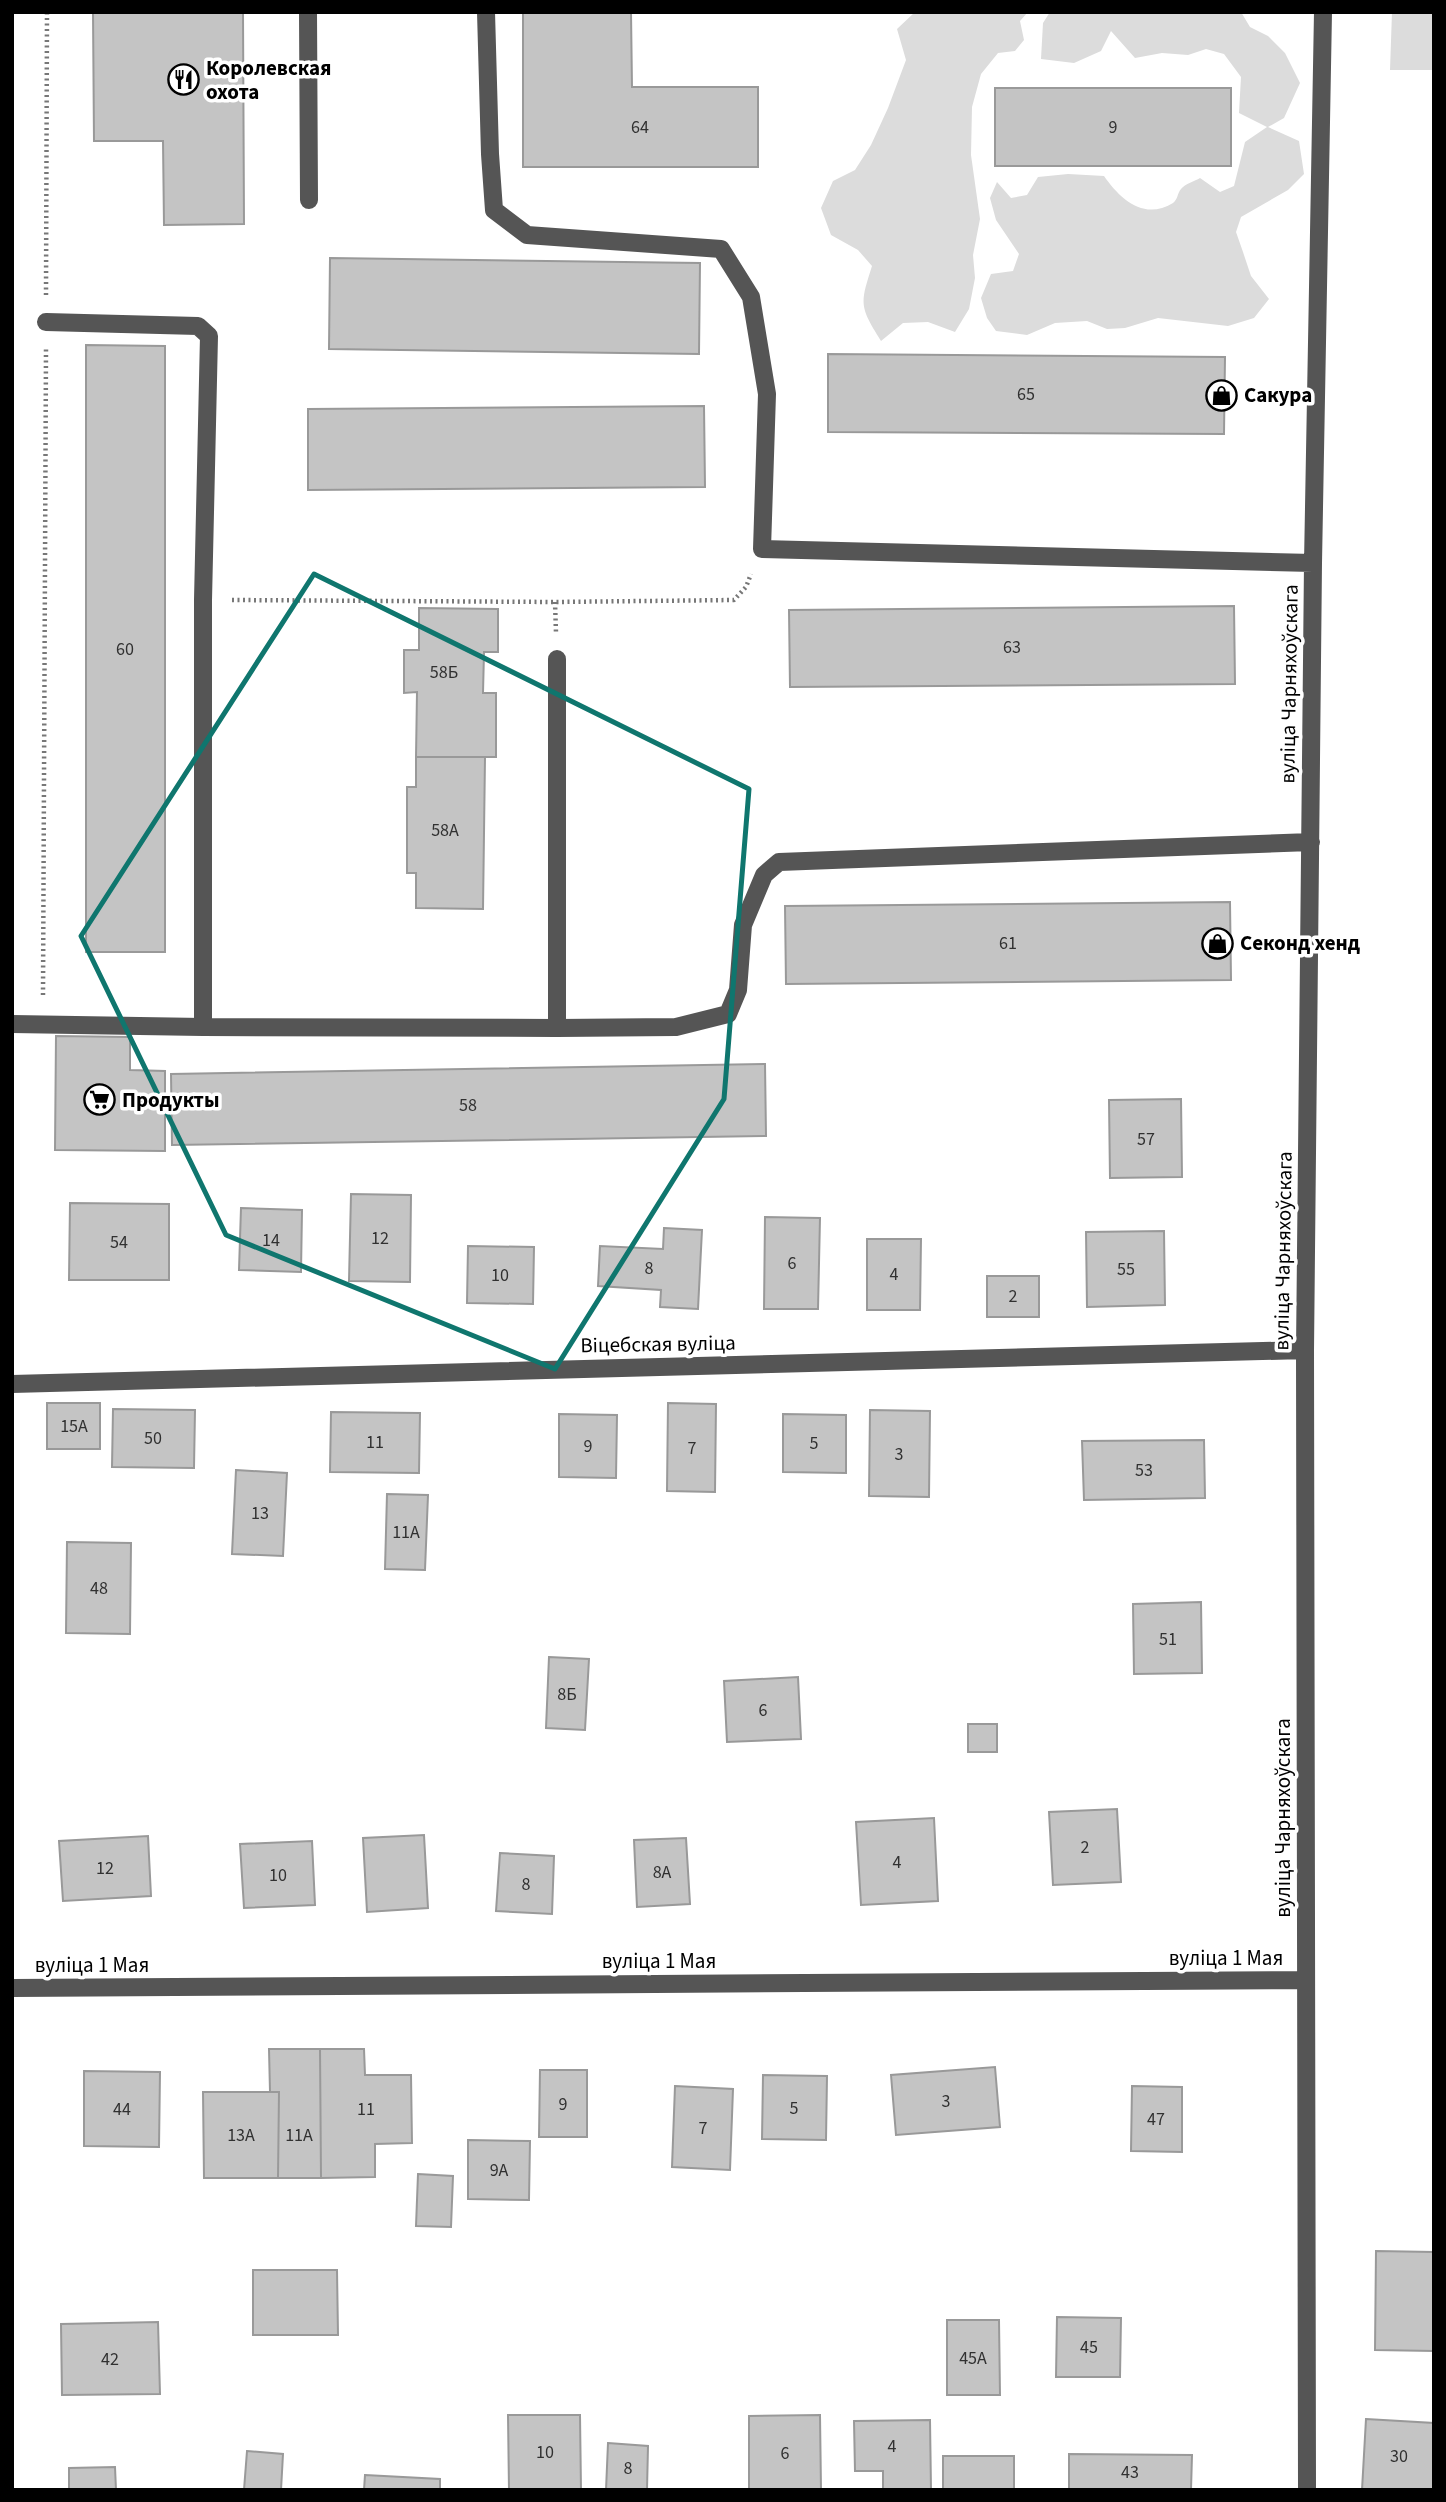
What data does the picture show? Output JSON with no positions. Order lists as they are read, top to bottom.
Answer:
{
  "streets": {
    "street": ["вуліца Чарняхоўскага", "Віцебская вуліца", "вуліца 1 Мая"]
  },
  "crossings": [
    ["вуліца Чарняхоўскага", "Віцебская вуліца"],
    ["вуліца Чарняхоўскага", "вуліца 1 Мая"]
  ],
  "places": {
    "restaurant": ["Королевская охота"],
    "shop": ["Сакура", "Секонд хенд"],
    "supermarket": ["Продукты"]
  },
  "house_numbers": [
    "64",
    "9",
    "65",
    "63",
    "60",
    "58Б",
    "58А",
    "61",
    "58",
    "57",
    "12",
    "14",
    "54",
    "6",
    "8",
    "55",
    "4",
    "10",
    "2",
    "15А",
    "50",
    "11",
    "5",
    "9",
    "7",
    "3",
    "53",
    "13",
    "11А",
    "48",
    "51",
    "8Б",
    "6",
    "2",
    "4",
    "12",
    "8А",
    "10",
    "8",
    "3",
    "9",
    "5",
    "44",
    "11",
    "47",
    "7",
    "13А",
    "11А",
    "9А",
    "45",
    "45А",
    "42",
    "4",
    "10",
    "6",
    "30",
    "8",
    "43"
  ]
}
